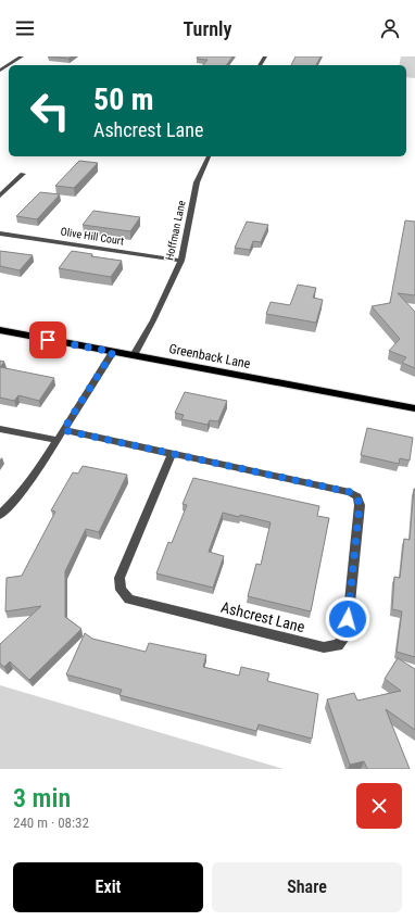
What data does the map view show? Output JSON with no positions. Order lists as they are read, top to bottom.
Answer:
{
  "streets": {
    "main road": ["Greenback Lane"],
    "street": ["Hoffman Lane", "Olive Hill Court", "Ashcrest Lane"]
  },
  "crossings": [
    ["Hoffman Lane", "Olive Hill Court"],
    ["Hoffman Lane", "Greenback Lane"]
  ],
  "page": {
    "header": "Turnly",
    "turn": ["50 m", "Ashcrest Lane"],
    "heading": ["3 min", "240 m · 08:32"],
    "buttons": ["Exit", "Share"]
  }
}
